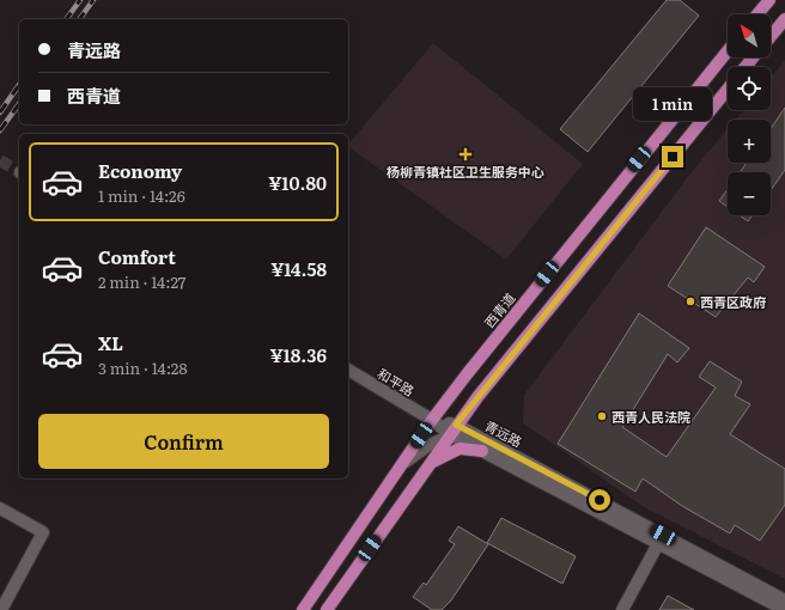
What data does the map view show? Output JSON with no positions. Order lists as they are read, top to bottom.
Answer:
{
  "streets": {
    "main road": ["西青道"],
    "street": ["和平路", "青远路"]
  },
  "crossings": [
    ["西青道", "和平路"],
    ["西青道", "青远路"],
    ["和平路", "青远路"]
  ],
  "places": {
    "health": ["杨柳青镇社区卫生服务中心"],
    "other": ["西青区政府", "西青人民法院"]
  },
  "north": "top left",
  "page": {
    "map_buttons": ["+", "−"],
    "banner": ["青远路", "西青道"],
    "bubble": "1 min",
    "list": [
      {
        "name": "Economy",
        "note": "1 min · 14:26",
        "value": "¥10.80"
      },
      {
        "name": "Comfort",
        "note": "2 min · 14:27",
        "value": "¥14.58"
      },
      {
        "name": "XL",
        "note": "3 min · 14:28",
        "value": "¥18.36"
      }
    ],
    "buttons": "Confirm"
  }
}
